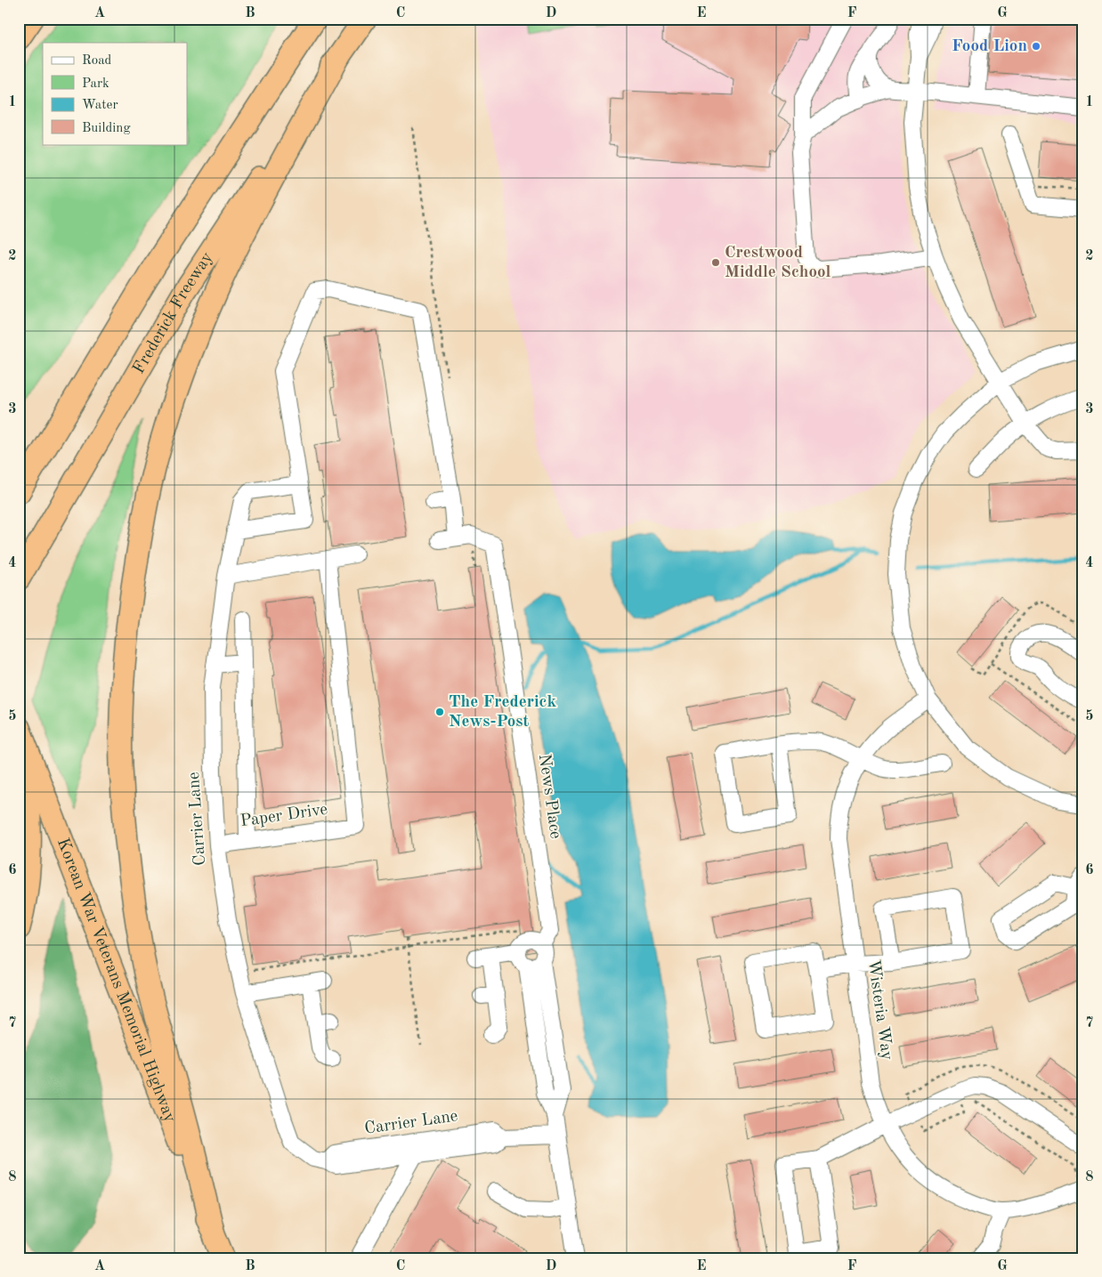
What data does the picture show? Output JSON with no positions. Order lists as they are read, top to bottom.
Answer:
{
  "streets": {
    "highway": ["Frederick Freeway", "Korean War Veterans Memorial Highway"],
    "street": [
      "News Place",
      "Paper Drive",
      "Carrier Lane",
      "Wisteria Way"
    ]
  },
  "crossings": [
    ["Paper Drive", "Carrier Lane"]
  ],
  "places": ["Food Lion", "Crestwood Middle School", "The Frederick News-Post"],
  "legend": [
    "Road",
    "Park",
    "Water",
    "Building"
  ],
  "grid": {
    "columns": [
      "A",
      "B",
      "C",
      "D",
      "E",
      "F",
      "G"
    ],
    "rows": [
      "1",
      "2",
      "3",
      "4",
      "5",
      "6",
      "7",
      "8"
    ]
  }
}
